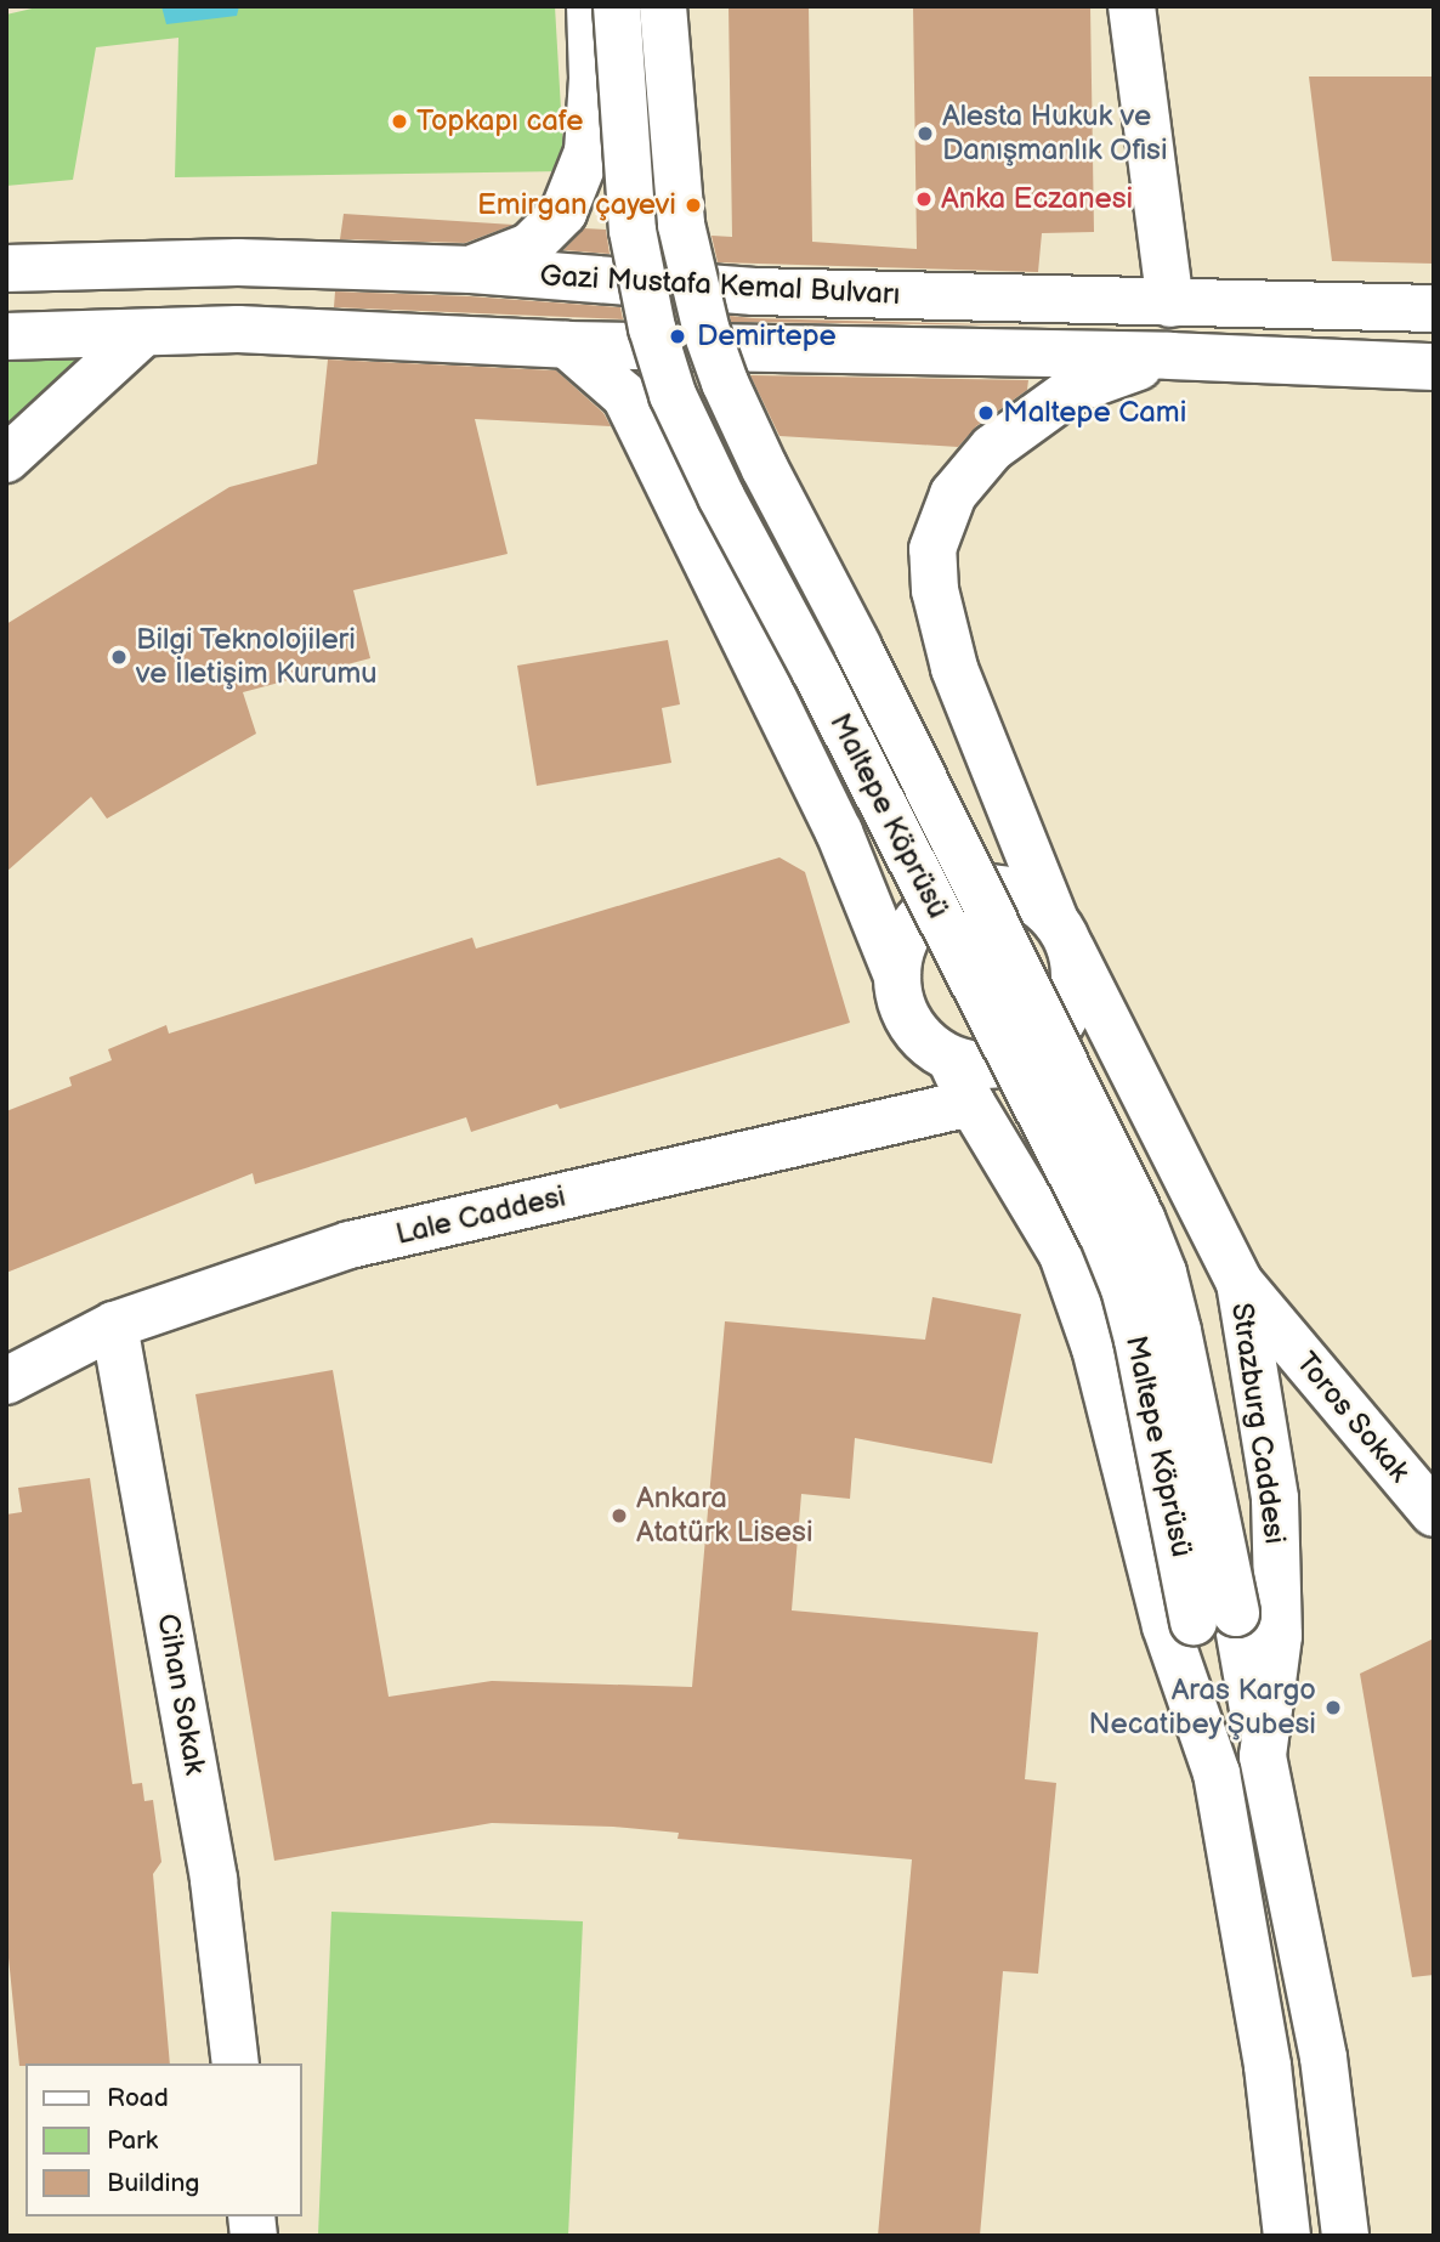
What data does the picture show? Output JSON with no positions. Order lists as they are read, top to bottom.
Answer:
{
  "streets": {
    "main road": [
      "Gazi Mustafa Kemal Bulvarı",
      "Maltepe Köprüsü",
      "Lale Caddesi",
      "Toros Sokak",
      "Strazburg Caddesi",
      "Cihan Sokak"
    ]
  },
  "crossings": [
    ["Lale Caddesi", "Cihan Sokak"],
    ["Toros Sokak", "Strazburg Caddesi"]
  ],
  "places": [
    "Topkapı cafe",
    "Alesta Hukuk ve Danışmanlık Ofisi",
    "Anka Eczanesi",
    "Emirgan çayevi",
    "Demirtepe",
    "Maltepe Cami",
    "Bilgi Teknolojileri ve İletişim Kurumu",
    "Ankara Atatürk Lisesi",
    "Aras Kargo Necatibey Şubesi"
  ],
  "legend": ["Road", "Park", "Building"]
}
